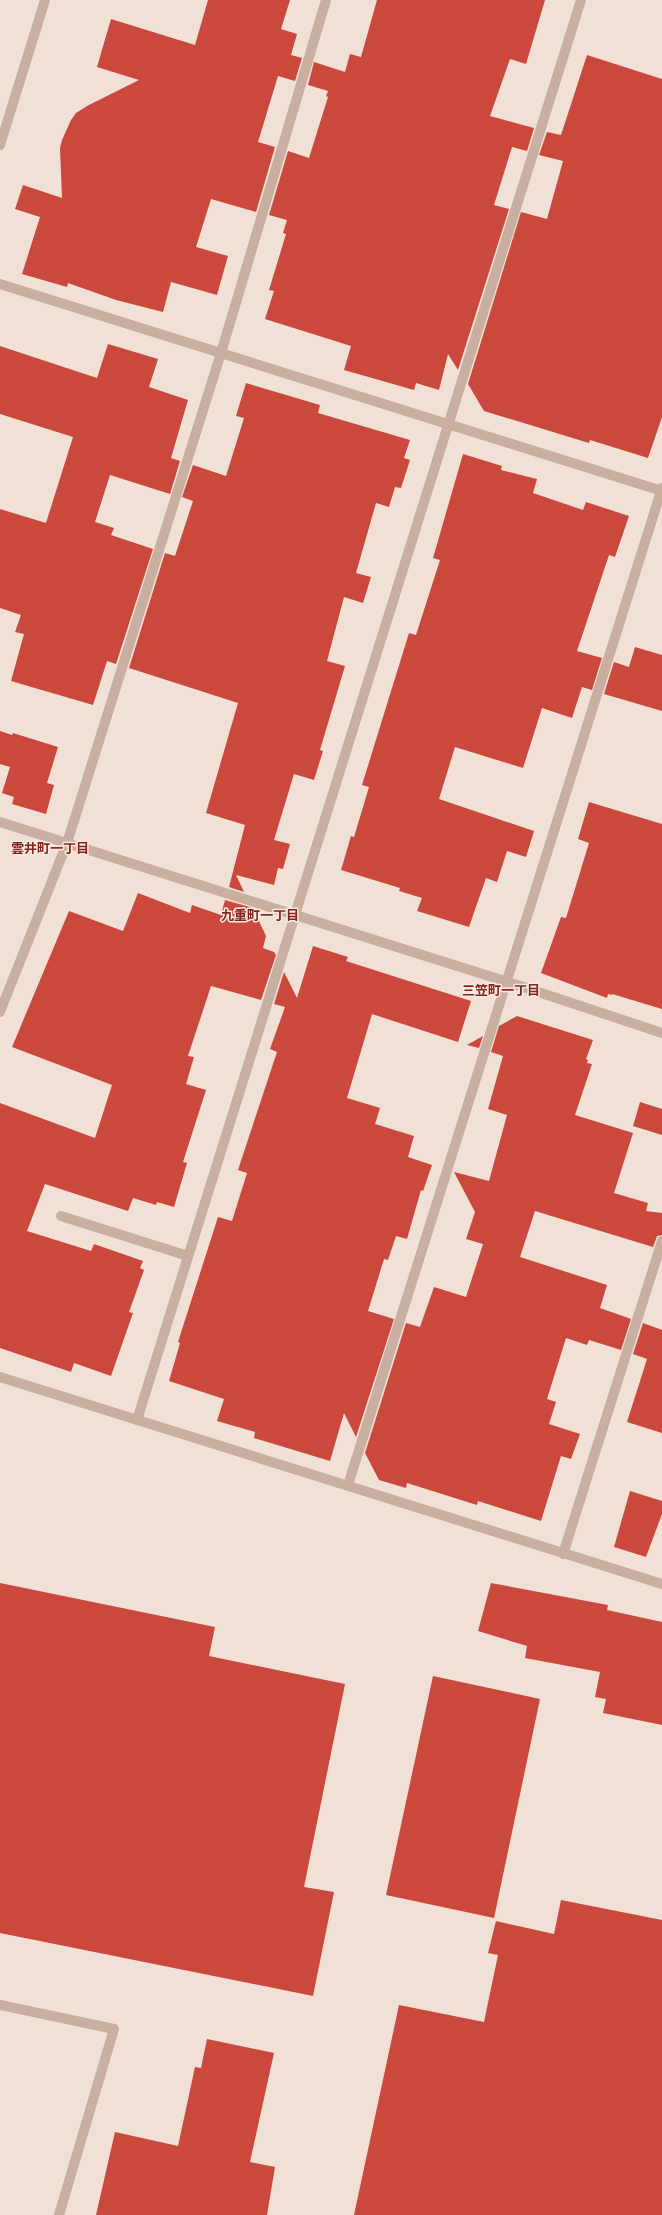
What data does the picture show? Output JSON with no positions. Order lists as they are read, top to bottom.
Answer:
{
  "districts": ["雲井町一丁目", "九重町一丁目", "三笠町一丁目"]
}
